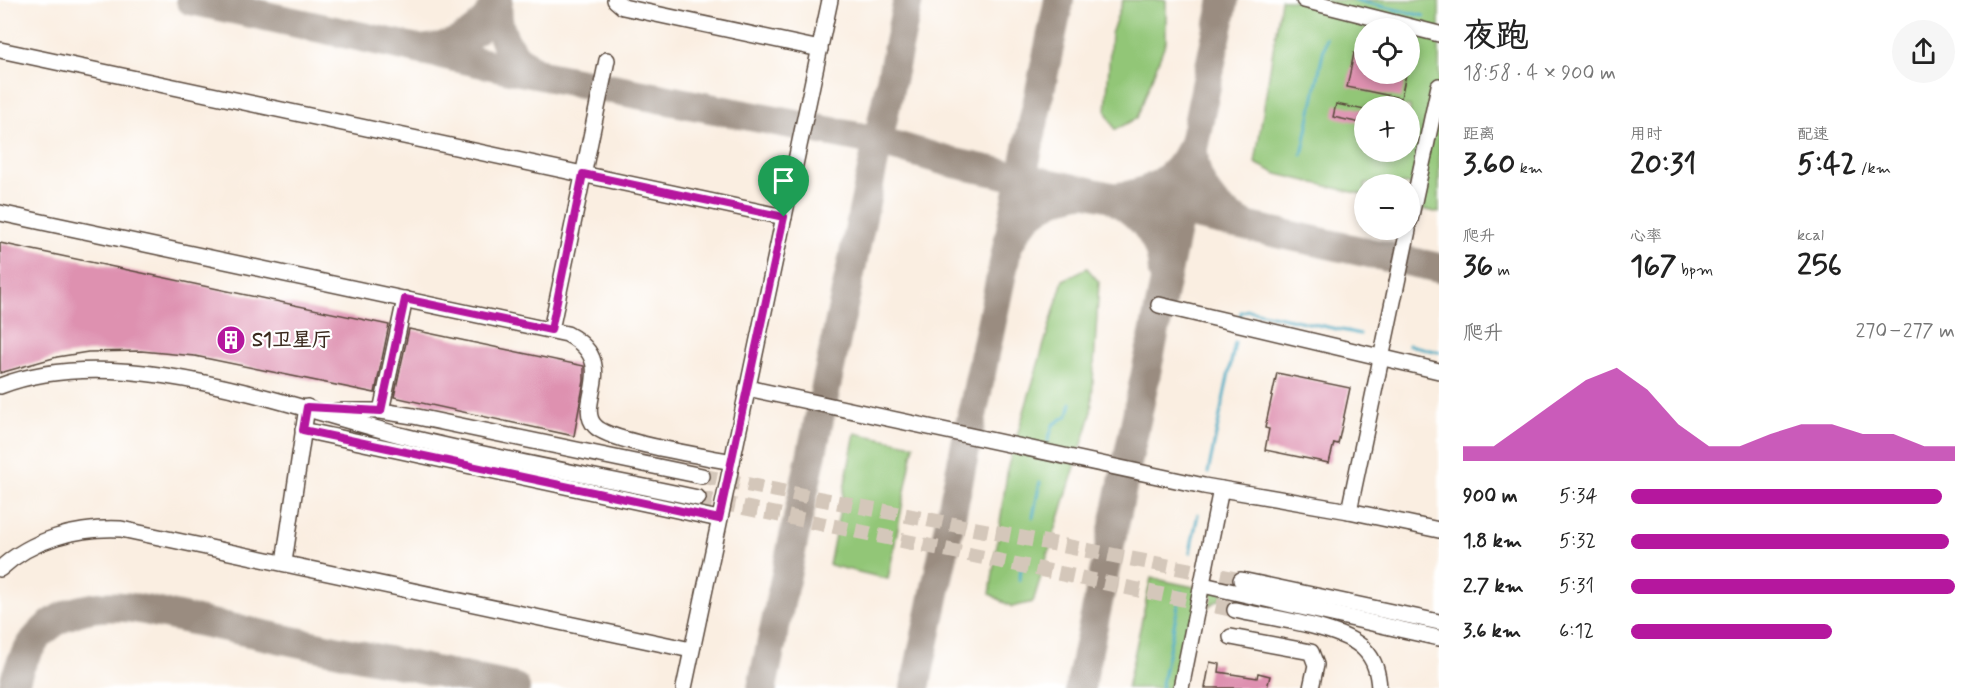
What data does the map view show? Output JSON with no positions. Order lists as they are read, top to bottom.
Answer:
{
  "places": {
    "building": ["S1卫星厅"]
  },
  "page": {
    "heading": ["夜跑", "18:58 · 4 × 900 m"],
    "map_buttons": ["+", "−"],
    "stats": [
      ["距离", "3.60 km"],
      ["用时", "20:31"],
      ["配速", "5:42 /km"],
      ["爬升", "36 m"],
      ["心率", "167 bpm"],
      ["kcal", "256"]
    ],
    "chart": ["爬升", "270–277 m"],
    "list": [
      {
        "name": "900 m",
        "note": "5:34"
      },
      {
        "name": "1.8 km",
        "note": "5:32"
      },
      {
        "name": "2.7 km",
        "note": "5:31"
      },
      {
        "name": "3.6 km",
        "note": "6:12"
      }
    ]
  }
}
